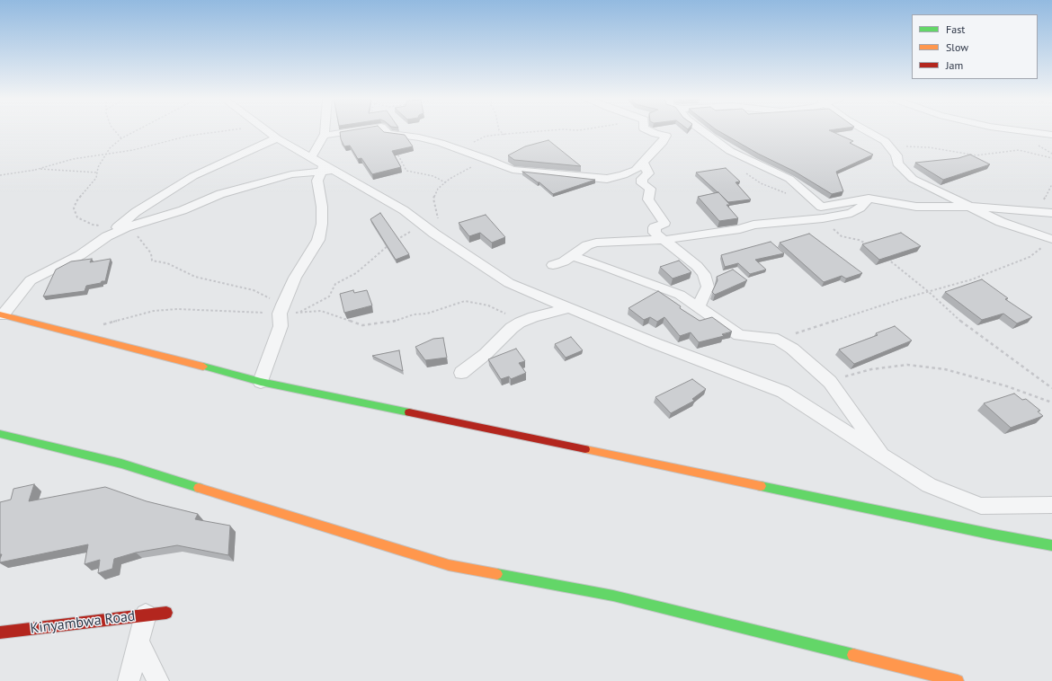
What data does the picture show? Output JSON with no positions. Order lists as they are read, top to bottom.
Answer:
{
  "streets": {
    "street": ["Kinyambwa Road"]
  },
  "legend": ["Fast", "Slow", "Jam"]
}
